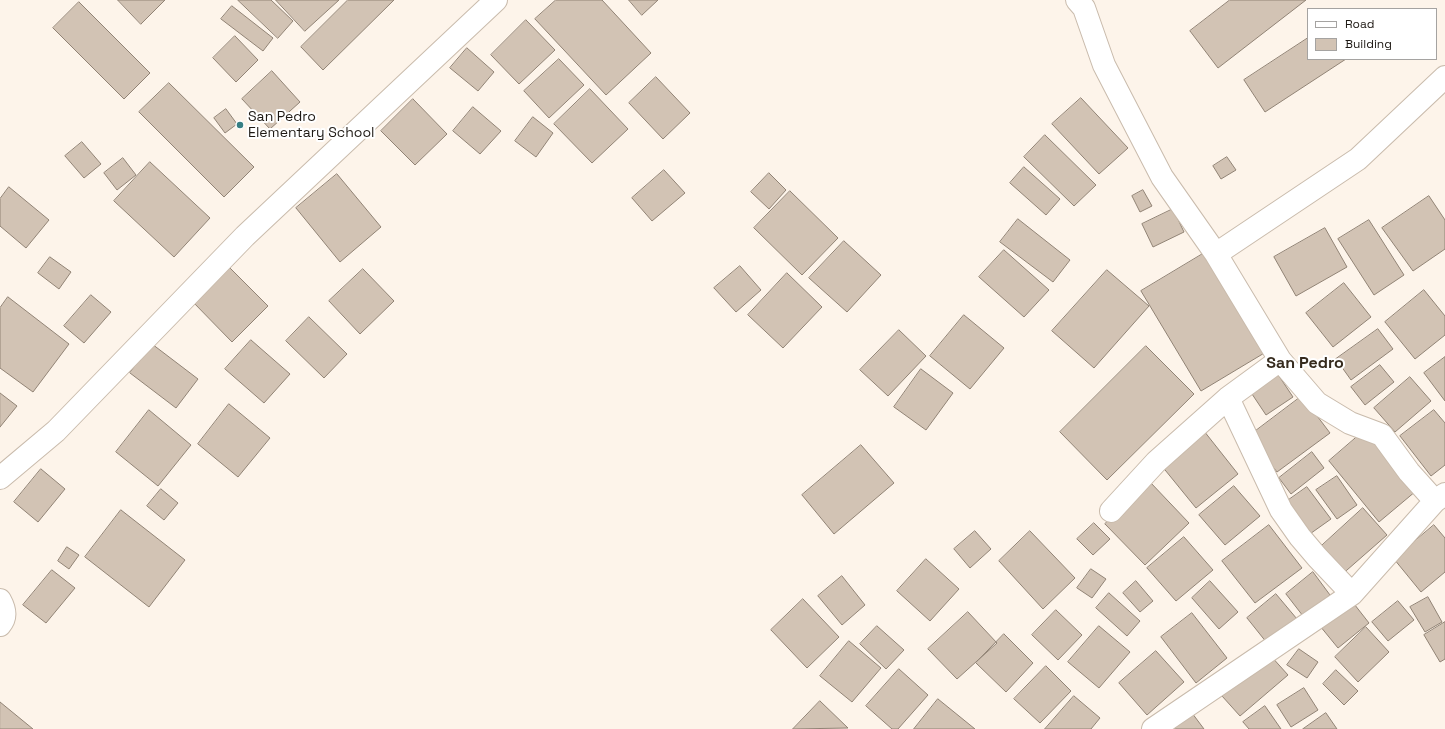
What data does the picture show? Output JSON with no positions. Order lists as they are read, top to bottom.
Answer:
{
  "districts": ["San Pedro"],
  "places": ["San Pedro Elementary School"],
  "legend": ["Road", "Building"]
}
